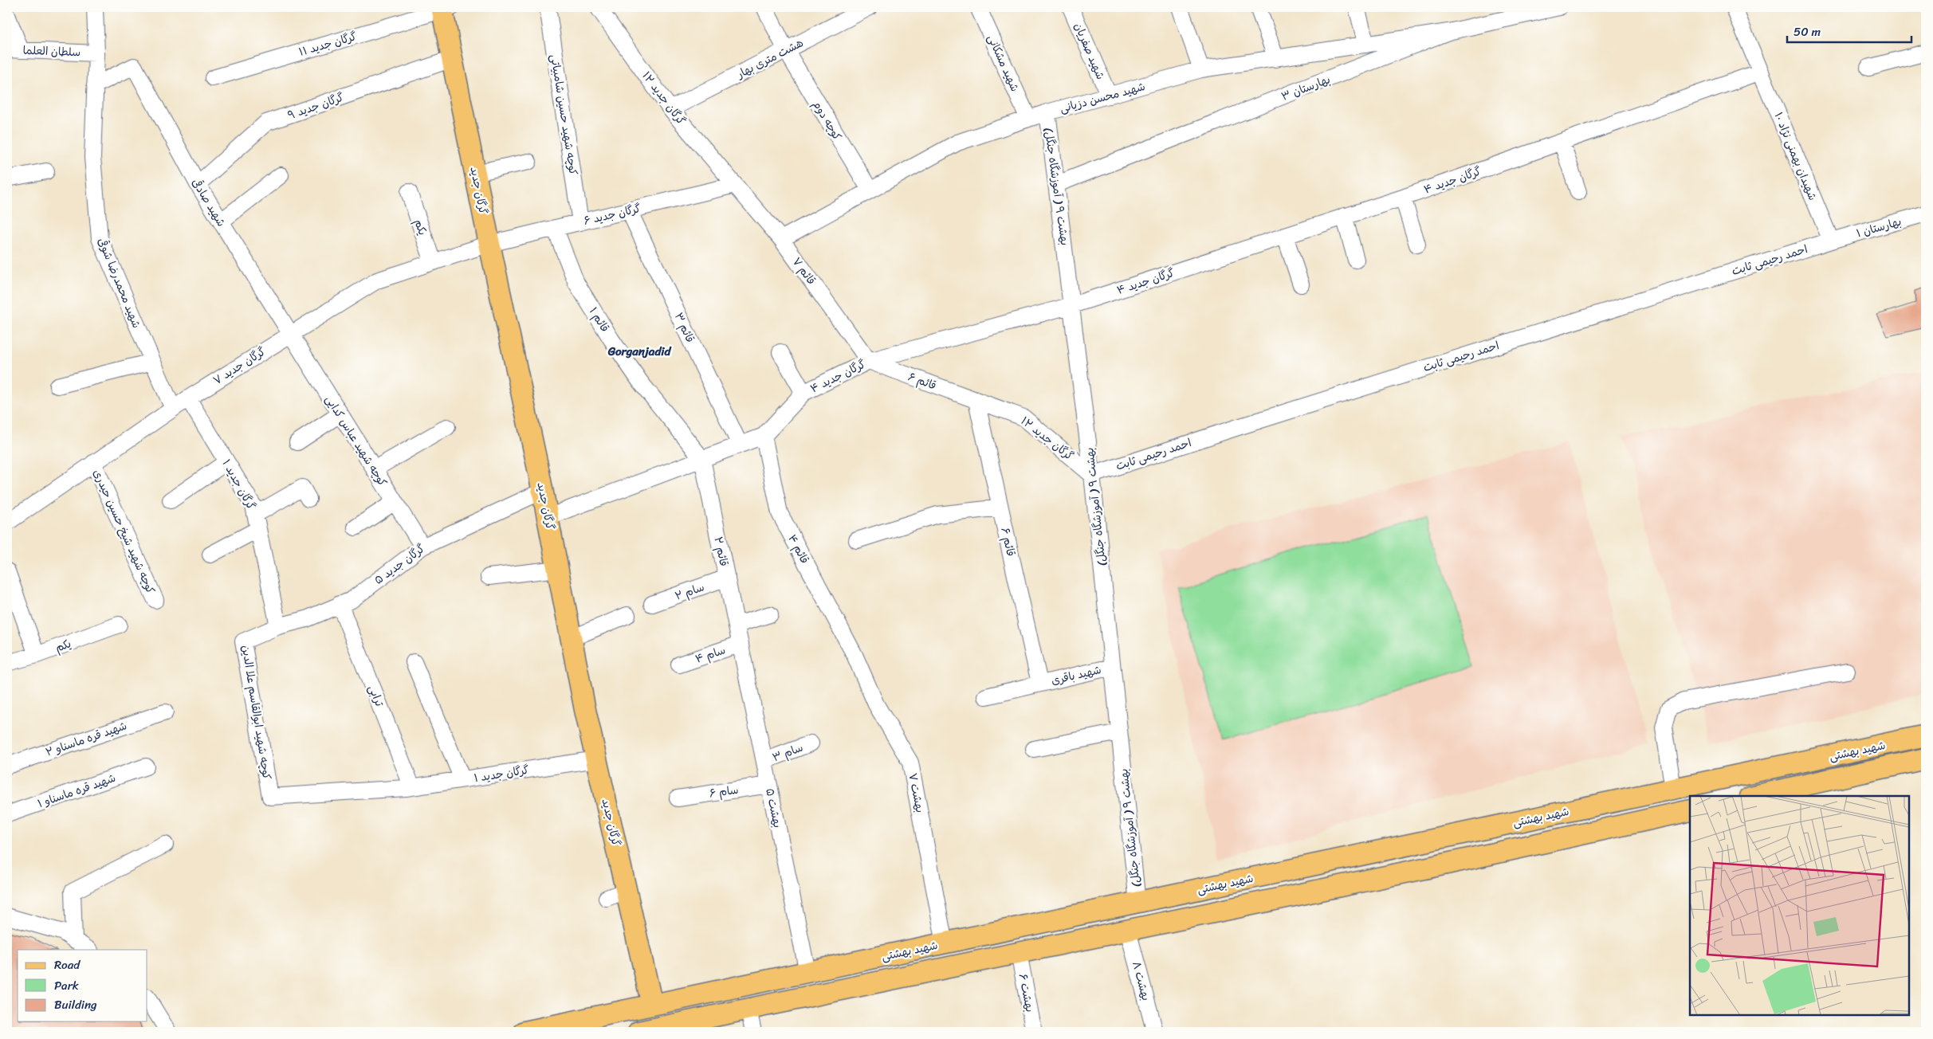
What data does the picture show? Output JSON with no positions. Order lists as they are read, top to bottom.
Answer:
{
  "streets": {
    "main road": ["گرگان جدید", "شهید بهشتی"],
    "street": [
      "گرگان جدید ۱۱",
      "سلطان العلما",
      "شهید صفریان",
      "هشت متری بهار",
      "شهید مشکانی",
      "بهارستان ۳",
      "شهید محسن دزیانی",
      "گرگان جدید ۱۲",
      "گرگان جدید ۹",
      "کوچه شهید حسین شامبیاتی",
      "کوچه دوم",
      "۱۰ شهیدان بهمنی نژاد",
      "گرگان جدید ۴",
      "بهشت ۹ ( آموزشگاه جنگل)",
      "شهید صادقی",
      "گرگان جدید ۶",
      "یکم",
      "۱ بهارستان",
      "احمد رحیمی ثابت",
      "۷ قائم",
      "شهید محمدرضا شوقی",
      "۱ قائم",
      "۳ قائم",
      "گرگان جدید ۷",
      "۶ قائم",
      "کوچه شهید عباس کدایی",
      "گرگان جدید ۱",
      "کوچه شهید شیخ حسین حیدری",
      "قائم ۶",
      "قائم ۴",
      "۲ قائم",
      "گرگان جدید ۵",
      "۲ سام",
      "۴ سام",
      "شهید باقری",
      "ترابی",
      "کوچه شهید ابوالقاسم علا الدین",
      "۲ شهید قره ماسناو",
      "۳ سام",
      "۱ شهید قره ماسناو",
      "۶ سام",
      "بهشت ۷",
      "بهشت ۵",
      "۸ بهشت",
      "۶ بهشت"
    ]
  },
  "crossings": [
    ["گرگان جدید ۱۱", "گرگان جدید"],
    ["سلطان العلما", "شهید محمدرضا شوقی"],
    ["شهید صفریان", "شهید محسن دزیانی"],
    ["هشت متری بهار", "گرگان جدید ۱۲"],
    ["هشت متری بهار", "کوچه دوم"],
    ["شهید مشکانی", "شهید محسن دزیانی"],
    ["بهارستان ۳", "شهید محسن دزیانی"],
    ["بهارستان ۳", "بهشت ۹ ( آموزشگاه جنگل)"],
    ["شهید محسن دزیانی", "کوچه دوم"],
    ["شهید محسن دزیانی", "بهشت ۹ ( آموزشگاه جنگل)"],
    ["شهید محسن دزیانی", "۷ قائم"],
    ["گرگان جدید ۱۲", "بهشت ۹ ( آموزشگاه جنگل)"],
    ["گرگان جدید ۱۲", "گرگان جدید ۶"],
    ["گرگان جدید ۱۲", "احمد رحیمی ثابت"],
    ["گرگان جدید ۱۲", "۷ قائم"],
    ["گرگان جدید ۱۲", "۶ قائم"],
    ["گرگان جدید ۱۲", "قائم ۶"],
    ["گرگان جدید ۹", "گرگان جدید"],
    ["گرگان جدید ۹", "شهید صادقی"],
    ["کوچه شهید حسین شامبیاتی", "گرگان جدید ۶"],
    ["۱۰ شهیدان بهمنی نژاد", "گرگان جدید ۴"],
    ["۱۰ شهیدان بهمنی نژاد", "۱ بهارستان"],
    ["۱۰ شهیدان بهمنی نژاد", "احمد رحیمی ثابت"],
    ["گرگان جدید ۴", "بهشت ۹ ( آموزشگاه جنگل)"],
    ["گرگان جدید ۴", "گرگان جدید"],
    ["گرگان جدید ۴", "۷ قائم"],
    ["گرگان جدید ۴", "۱ قائم"],
    ["گرگان جدید ۴", "۳ قائم"],
    ["گرگان جدید ۴", "۶ قائم"],
    ["گرگان جدید ۴", "قائم ۴"],
    ["گرگان جدید ۴", "۲ قائم"],
    ["بهشت ۹ ( آموزشگاه جنگل)", "احمد رحیمی ثابت"],
    ["بهشت ۹ ( آموزشگاه جنگل)", "شهید باقری"],
    ["بهشت ۹ ( آموزشگاه جنگل)", "شهید بهشتی"],
    ["گرگان جدید", "گرگان جدید ۶"],
    ["گرگان جدید", "گرگان جدید ۷"],
    ["گرگان جدید", "گرگان جدید ۱"],
    ["گرگان جدید", "گرگان جدید ۵"],
    ["گرگان جدید", "شهید بهشتی"],
    ["شهید صادقی", "شهید محمدرضا شوقی"],
    ["شهید صادقی", "گرگان جدید ۷"],
    ["شهید صادقی", "کوچه شهید عباس کدایی"],
    ["گرگان جدید ۶", "۷ قائم"],
    ["گرگان جدید ۶", "۱ قائم"],
    ["گرگان جدید ۶", "۳ قائم"],
    ["گرگان جدید ۶", "گرگان جدید ۷"],
    ["یکم", "گرگان جدید ۷"],
    ["۱ بهارستان", "احمد رحیمی ثابت"],
    ["۷ قائم", "۶ قائم"],
    ["شهید محمدرضا شوقی", "گرگان جدید ۷"],
    ["۱ قائم", "۲ قائم"],
    ["گرگان جدید ۷", "کوچه شهید عباس کدایی"],
    ["گرگان جدید ۷", "گرگان جدید ۱"],
    ["گرگان جدید ۷", "کوچه شهید شیخ حسین حیدری"],
    ["۶ قائم", "قائم ۶"],
    ["کوچه شهید عباس کدایی", "گرگان جدید ۵"],
    ["گرگان جدید ۱", "گرگان جدید ۵"],
    ["گرگان جدید ۱", "ترابی"],
    ["گرگان جدید ۱", "کوچه شهید ابوالقاسم علا الدین"],
    ["قائم ۶", "شهید باقری"],
    ["قائم ۴", "بهشت ۷"],
    ["۲ قائم", "۲ سام"],
    ["۲ قائم", "۴ سام"],
    ["۲ قائم", "بهشت ۵"],
    ["گرگان جدید ۵", "ترابی"],
    ["گرگان جدید ۵", "کوچه شهید ابوالقاسم علا الدین"],
    ["۴ سام", "بهشت ۵"],
    ["شهید بهشتی", "بهشت ۷"],
    ["شهید بهشتی", "بهشت ۵"],
    ["۳ سام", "بهشت ۵"],
    ["۶ سام", "بهشت ۵"]
  ],
  "districts": ["Gorganjadid"],
  "legend": ["Road", "Park", "Building"],
  "scale_bar": "50 m"
}
